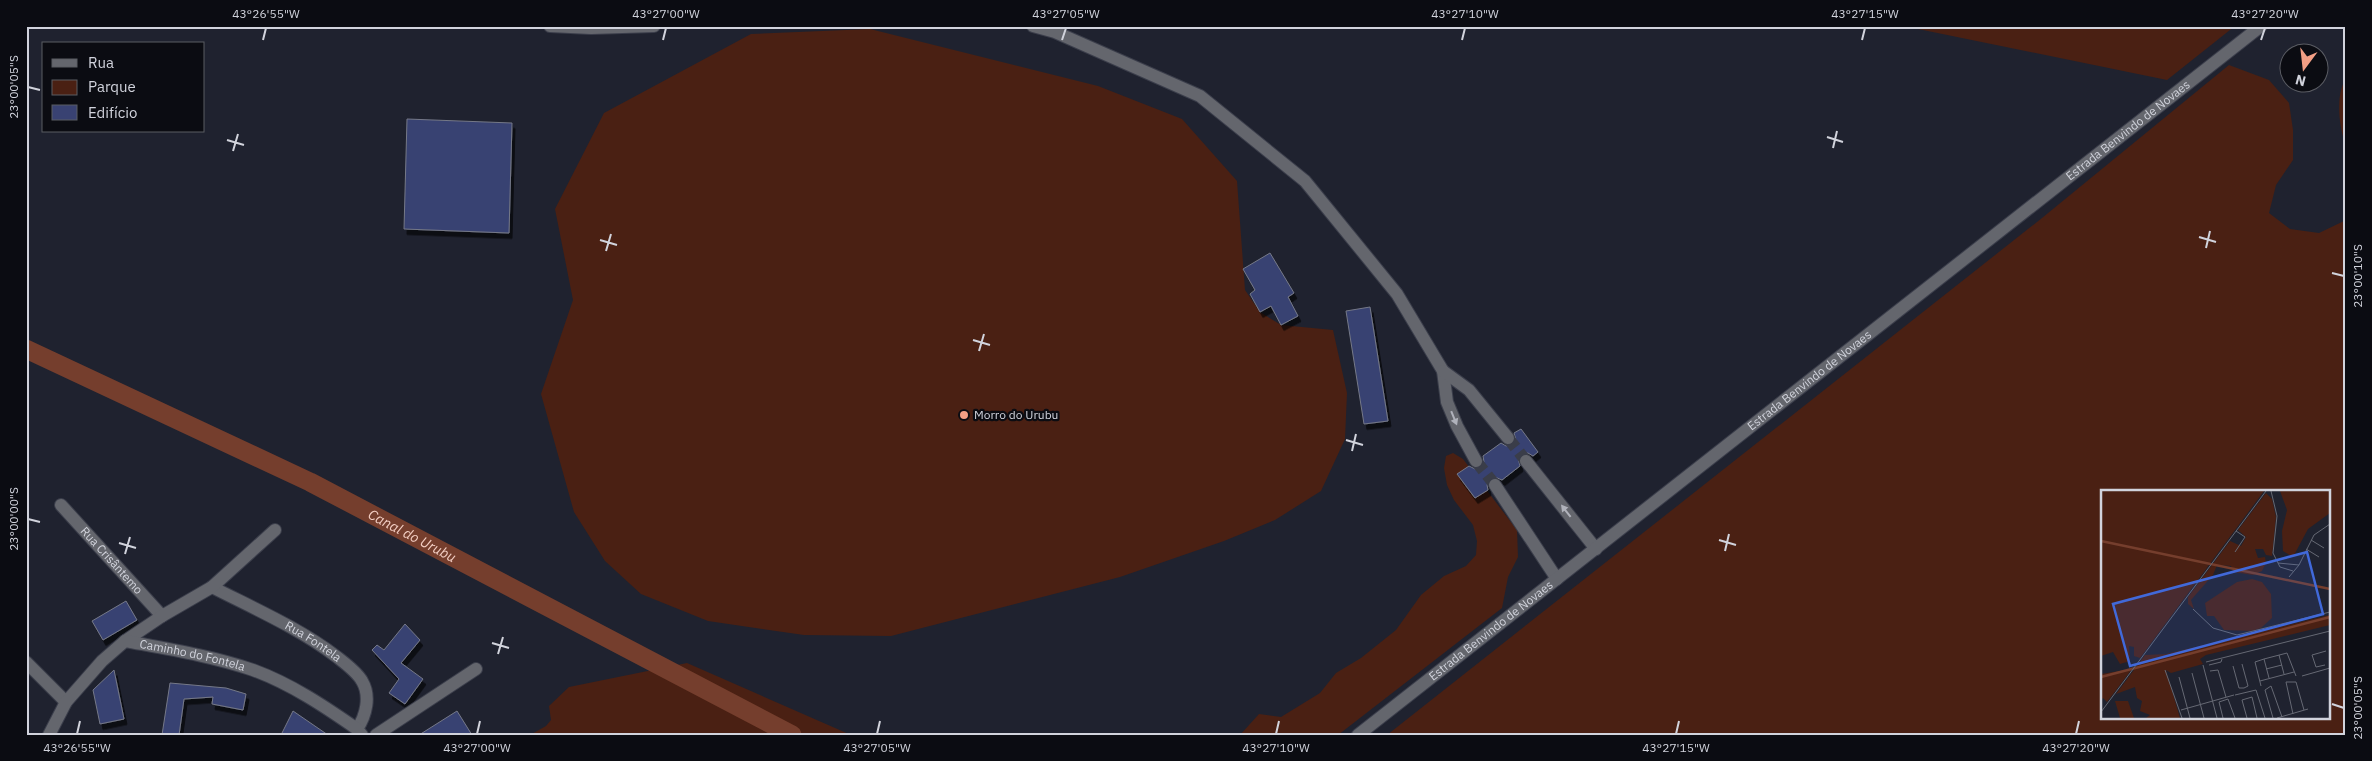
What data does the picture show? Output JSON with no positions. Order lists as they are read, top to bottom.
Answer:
{
  "streets": {
    "street": [
      "Estrada Benvindo de Novaes",
      "Rua Crisântemo",
      "Rua Fontela",
      "Caminho do Fontela"
    ]
  },
  "crossings": [
    ["Rua Fontela", "Caminho do Fontela"]
  ],
  "water": ["Canal do Urubu"],
  "places": ["Morro do Urubu"],
  "legend": ["Rua", "Parque", "Edifício"],
  "north": "bottom",
  "coordinates": [
    "43°26'55\"W",
    "43°27'00\"W",
    "43°27'05\"W",
    "43°27'10\"W",
    "43°27'15\"W",
    "43°27'20\"W",
    "23°00'05\"S",
    "23°00'10\"S",
    "23°00'00\"S"
  ]
}
